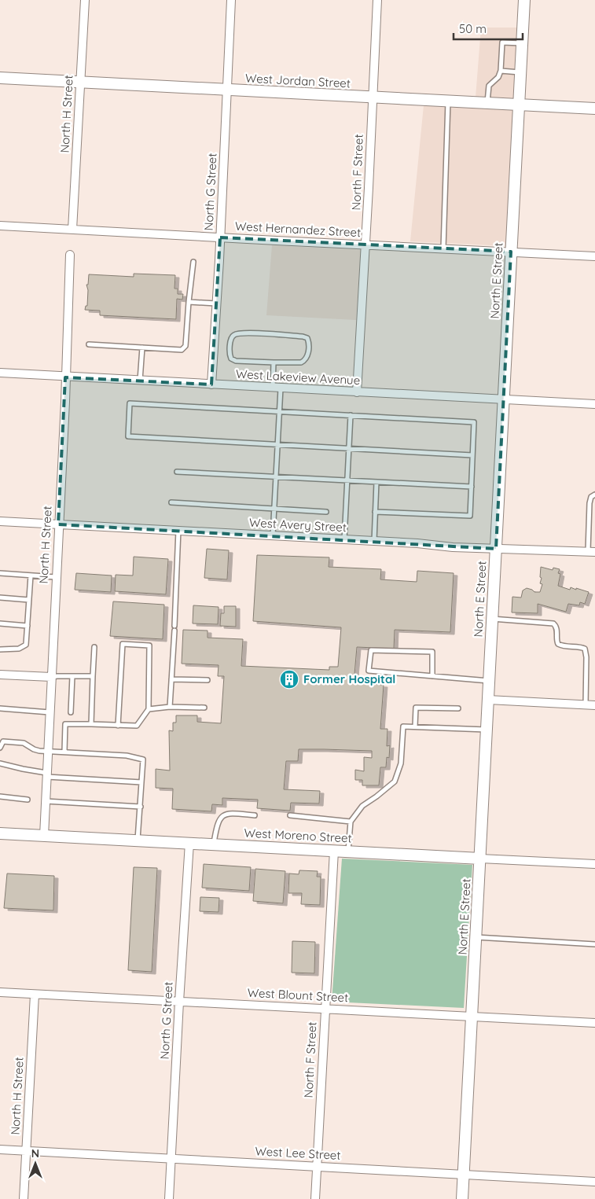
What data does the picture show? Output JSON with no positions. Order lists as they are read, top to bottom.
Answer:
{
  "streets": {
    "street": [
      "West Jordan Street",
      "North H Street",
      "North F Street",
      "North G Street",
      "West Hernandez Street",
      "North E Street",
      "West Lakeview Avenue",
      "West Avery Street",
      "West Moreno Street",
      "West Blount Street",
      "West Lee Street"
    ]
  },
  "crossings": [
    ["West Jordan Street", "North H Street"],
    ["West Jordan Street", "North F Street"],
    ["West Jordan Street", "North G Street"],
    ["West Jordan Street", "North E Street"],
    ["North H Street", "West Hernandez Street"],
    ["North H Street", "West Lakeview Avenue"],
    ["North H Street", "West Avery Street"],
    ["North H Street", "West Moreno Street"],
    ["North H Street", "West Blount Street"],
    ["North H Street", "West Lee Street"],
    ["North F Street", "West Hernandez Street"],
    ["North F Street", "West Lakeview Avenue"],
    ["North F Street", "West Moreno Street"],
    ["North F Street", "West Blount Street"],
    ["North F Street", "West Lee Street"],
    ["North G Street", "West Hernandez Street"],
    ["North G Street", "West Lakeview Avenue"],
    ["North G Street", "West Moreno Street"],
    ["North G Street", "West Blount Street"],
    ["North G Street", "West Lee Street"],
    ["West Hernandez Street", "North E Street"],
    ["North E Street", "West Lakeview Avenue"],
    ["North E Street", "West Avery Street"],
    ["North E Street", "West Moreno Street"],
    ["North E Street", "West Blount Street"],
    ["North E Street", "West Lee Street"]
  ],
  "places": {
    "building": ["Former Hospital"]
  },
  "scale_bar": "50 m",
  "north": "top"
}
